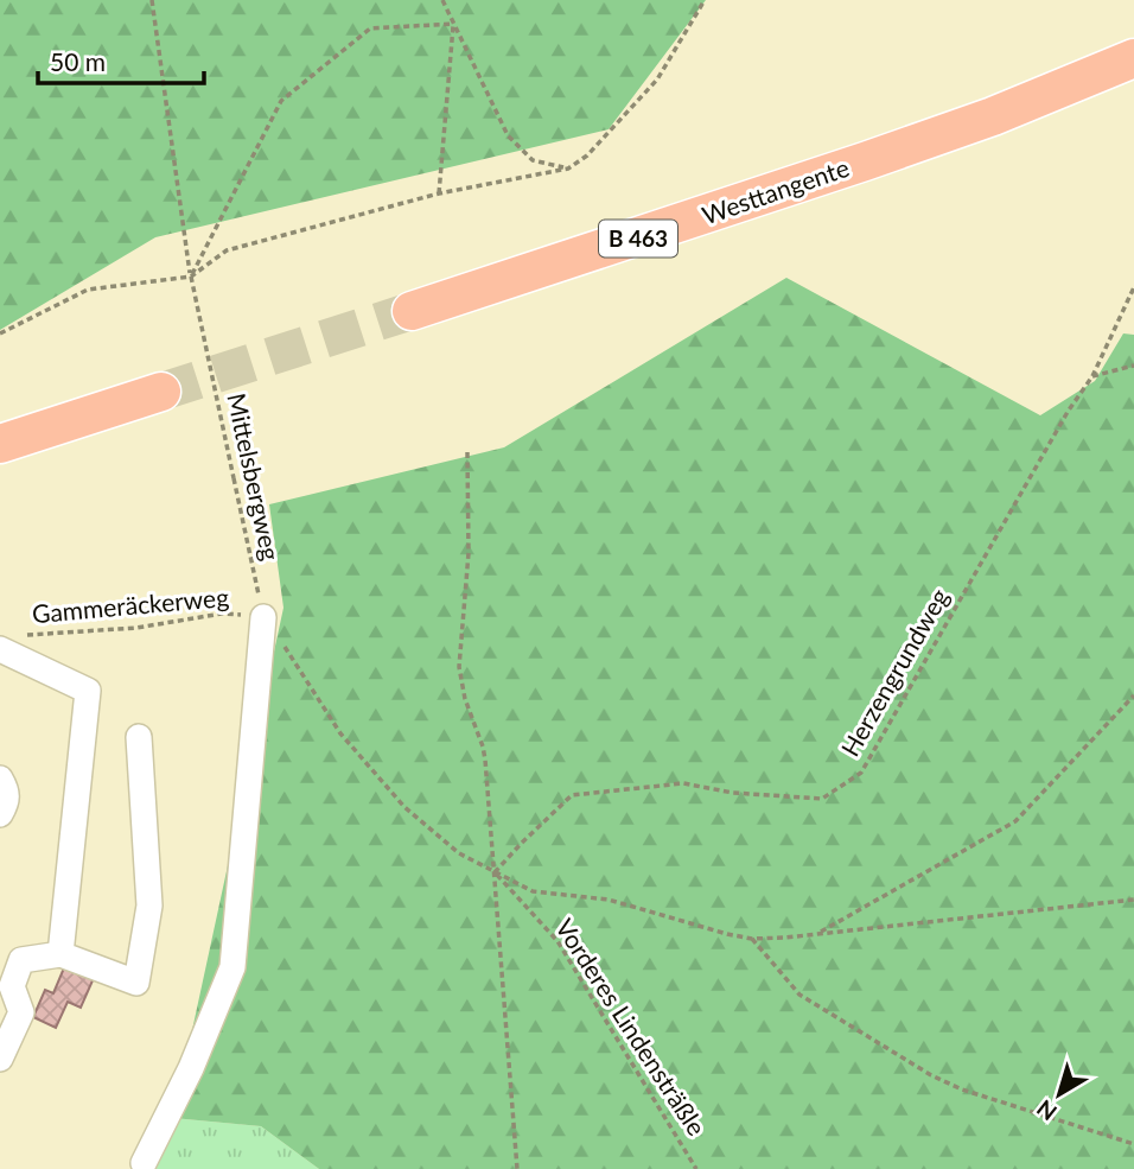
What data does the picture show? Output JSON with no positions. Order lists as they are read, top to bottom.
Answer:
{
  "streets": {
    "highway": ["Westtangente", "B 463"],
    "path": [
      "Mittelsbergweg",
      "Gammeräckerweg",
      "Herzengrundweg",
      "Vorderes Lindensträßle"
    ]
  },
  "crossings": [
    ["Mittelsbergweg", "Gammeräckerweg"],
    ["Mittelsbergweg", "Herzengrundweg"],
    ["Mittelsbergweg", "Vorderes Lindensträßle"],
    ["Herzengrundweg", "Vorderes Lindensträßle"]
  ],
  "scale_bar": "50 m",
  "north": "bottom left"
}
